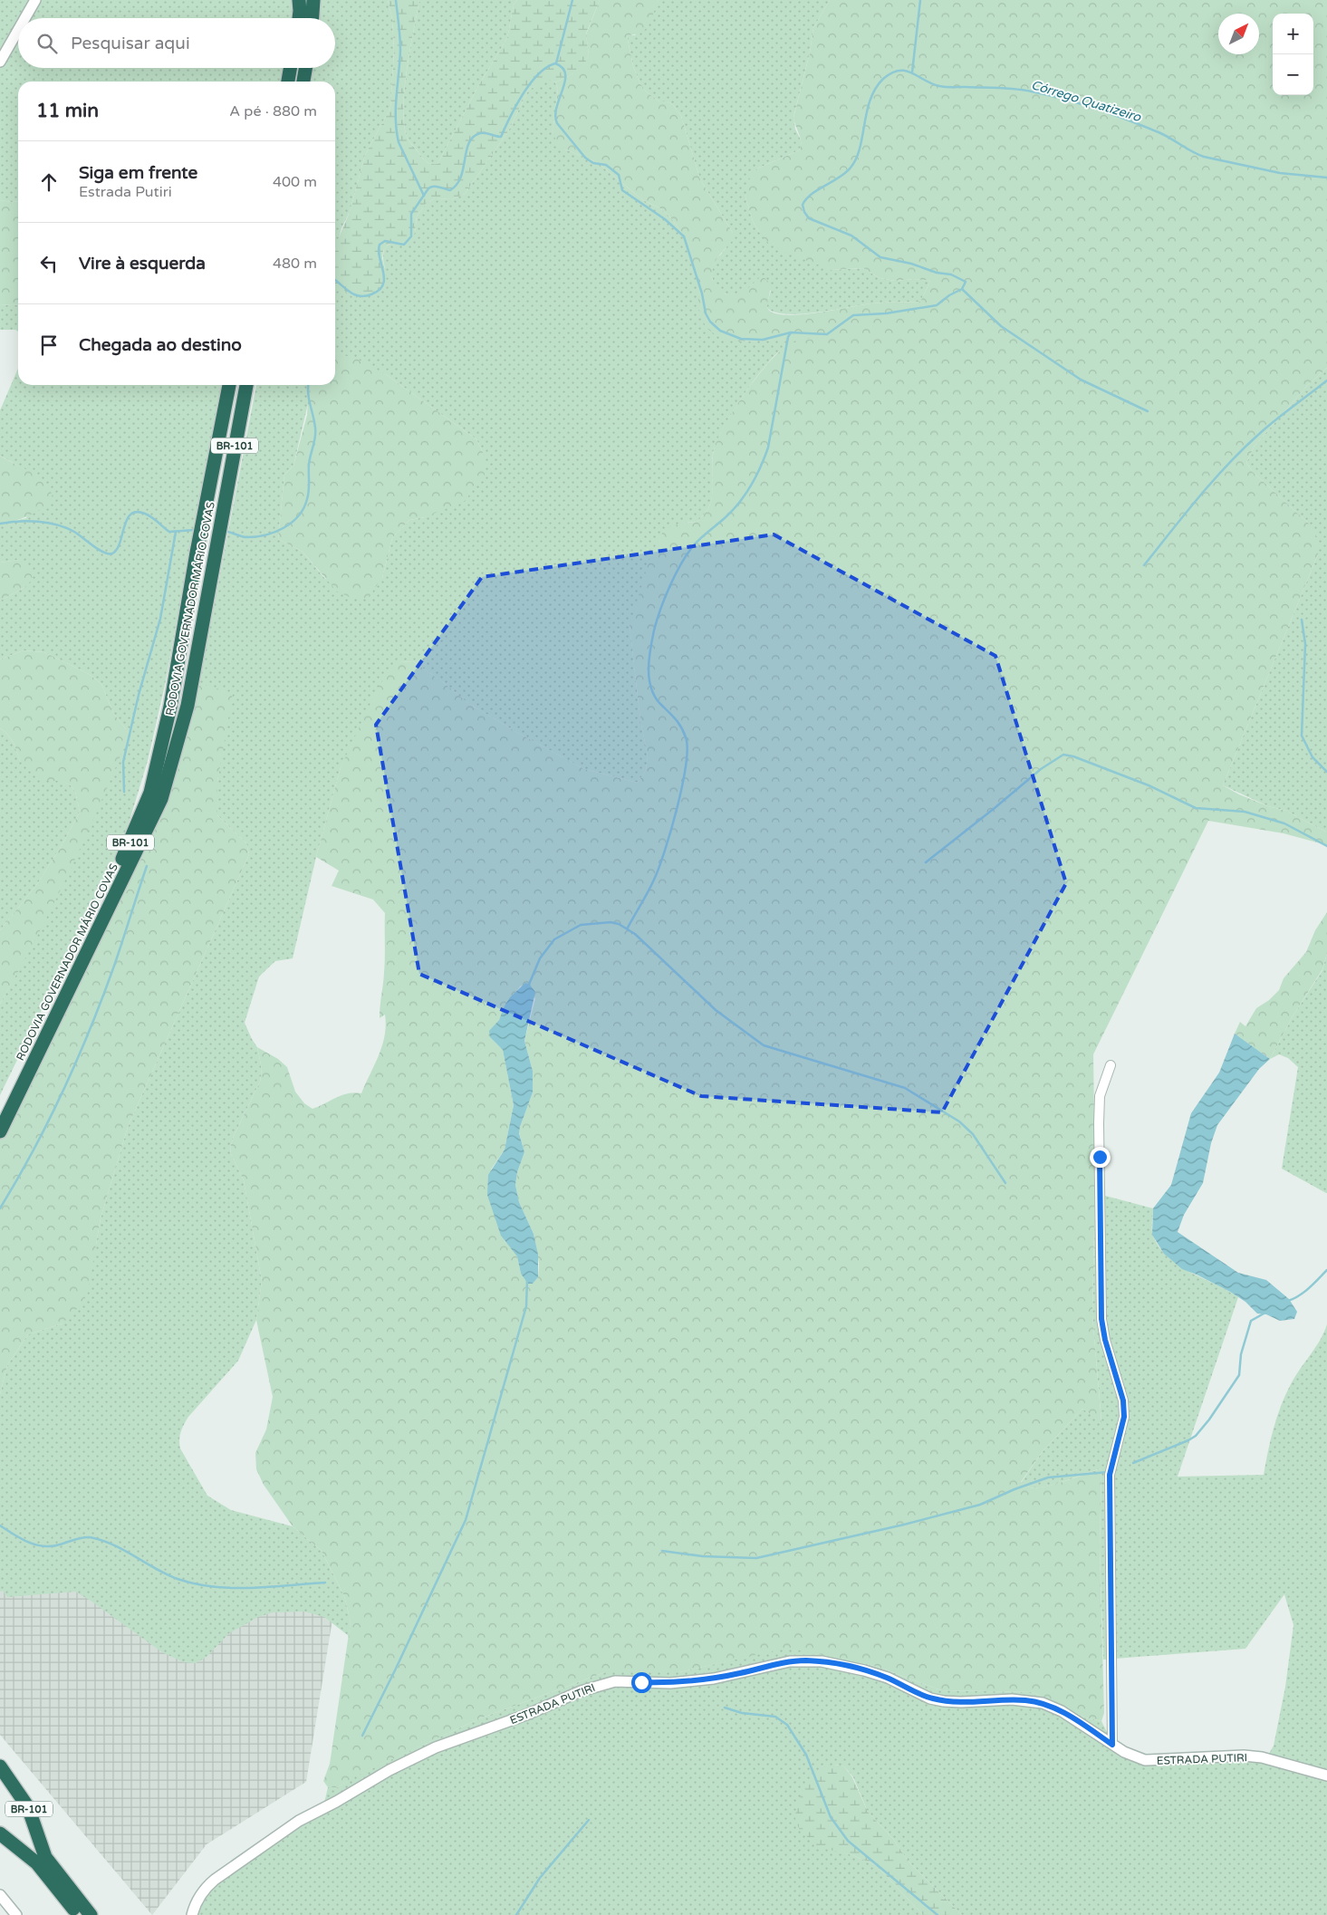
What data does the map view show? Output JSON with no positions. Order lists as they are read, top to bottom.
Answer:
{
  "streets": {
    "highway": ["BR-101", "RODOVIA GOVERNADOR MÁRIO COVAS"],
    "street": ["ESTRADA PUTIRI"]
  },
  "water": ["Córrego Quatizeiro"],
  "north": "top right",
  "page": {
    "map_buttons": ["+", "−"],
    "search": "Pesquisar aqui",
    "heading": ["11 min", "A pé · 880 m"],
    "list": [
      ["Siga em frente", "Estrada Putiri", "400 m"],
      ["Vire à esquerda", "480 m"],
      "Chegada ao destino"
    ]
  }
}
